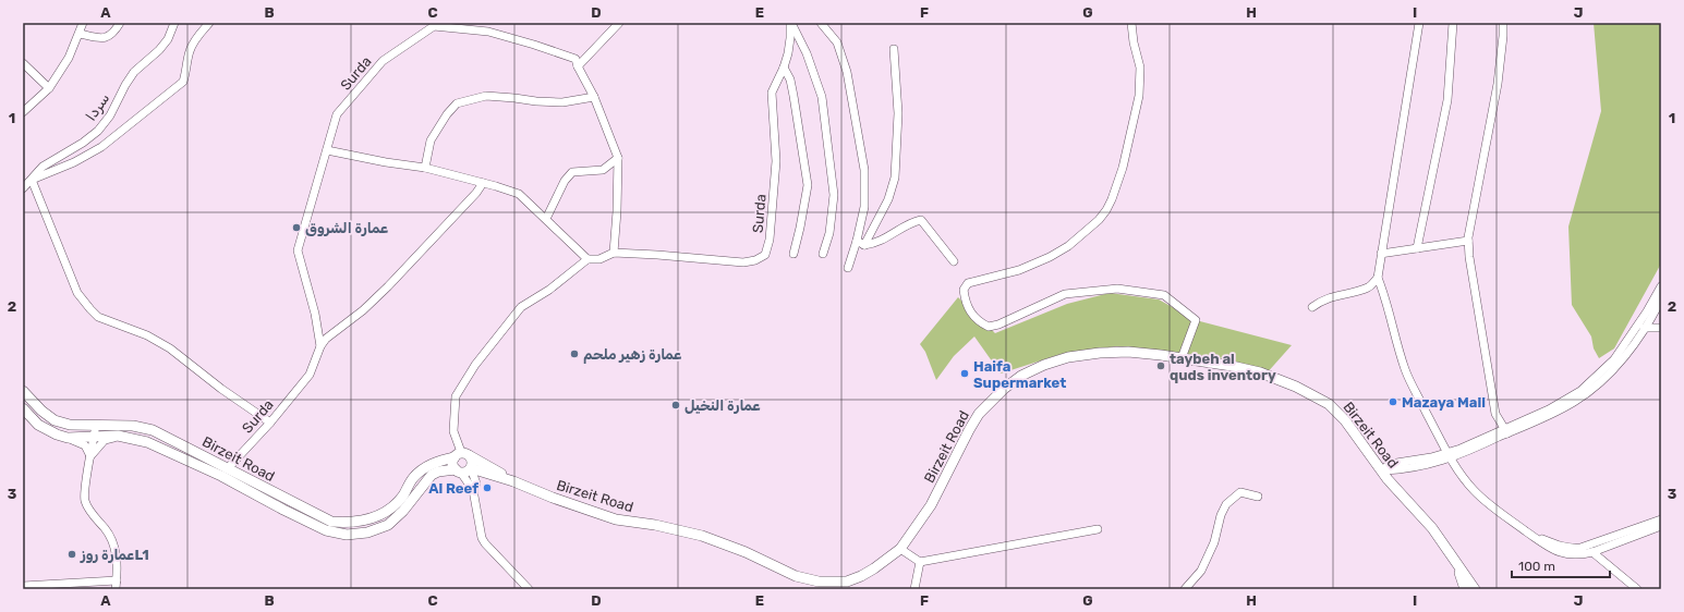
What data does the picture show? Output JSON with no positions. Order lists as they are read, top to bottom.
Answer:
{
  "streets": {
    "main road": ["Birzeit Road"],
    "street": ["Surda", "سردا"]
  },
  "crossings": [
    ["Surda", "Birzeit Road"]
  ],
  "places": [
    "عمارة الشروق",
    "عمارة زهير ملحم",
    "taybeh al quds inventory",
    "Haifa Supermarket",
    "Mazaya Mall",
    "عمارة النخيل",
    "Al Reef",
    "عمارة روزL1"
  ],
  "scale_bar": "100 m",
  "grid": {
    "columns": [
      "A",
      "B",
      "C",
      "D",
      "E",
      "F",
      "G",
      "H",
      "I",
      "J"
    ],
    "rows": ["1", "2", "3"]
  }
}
